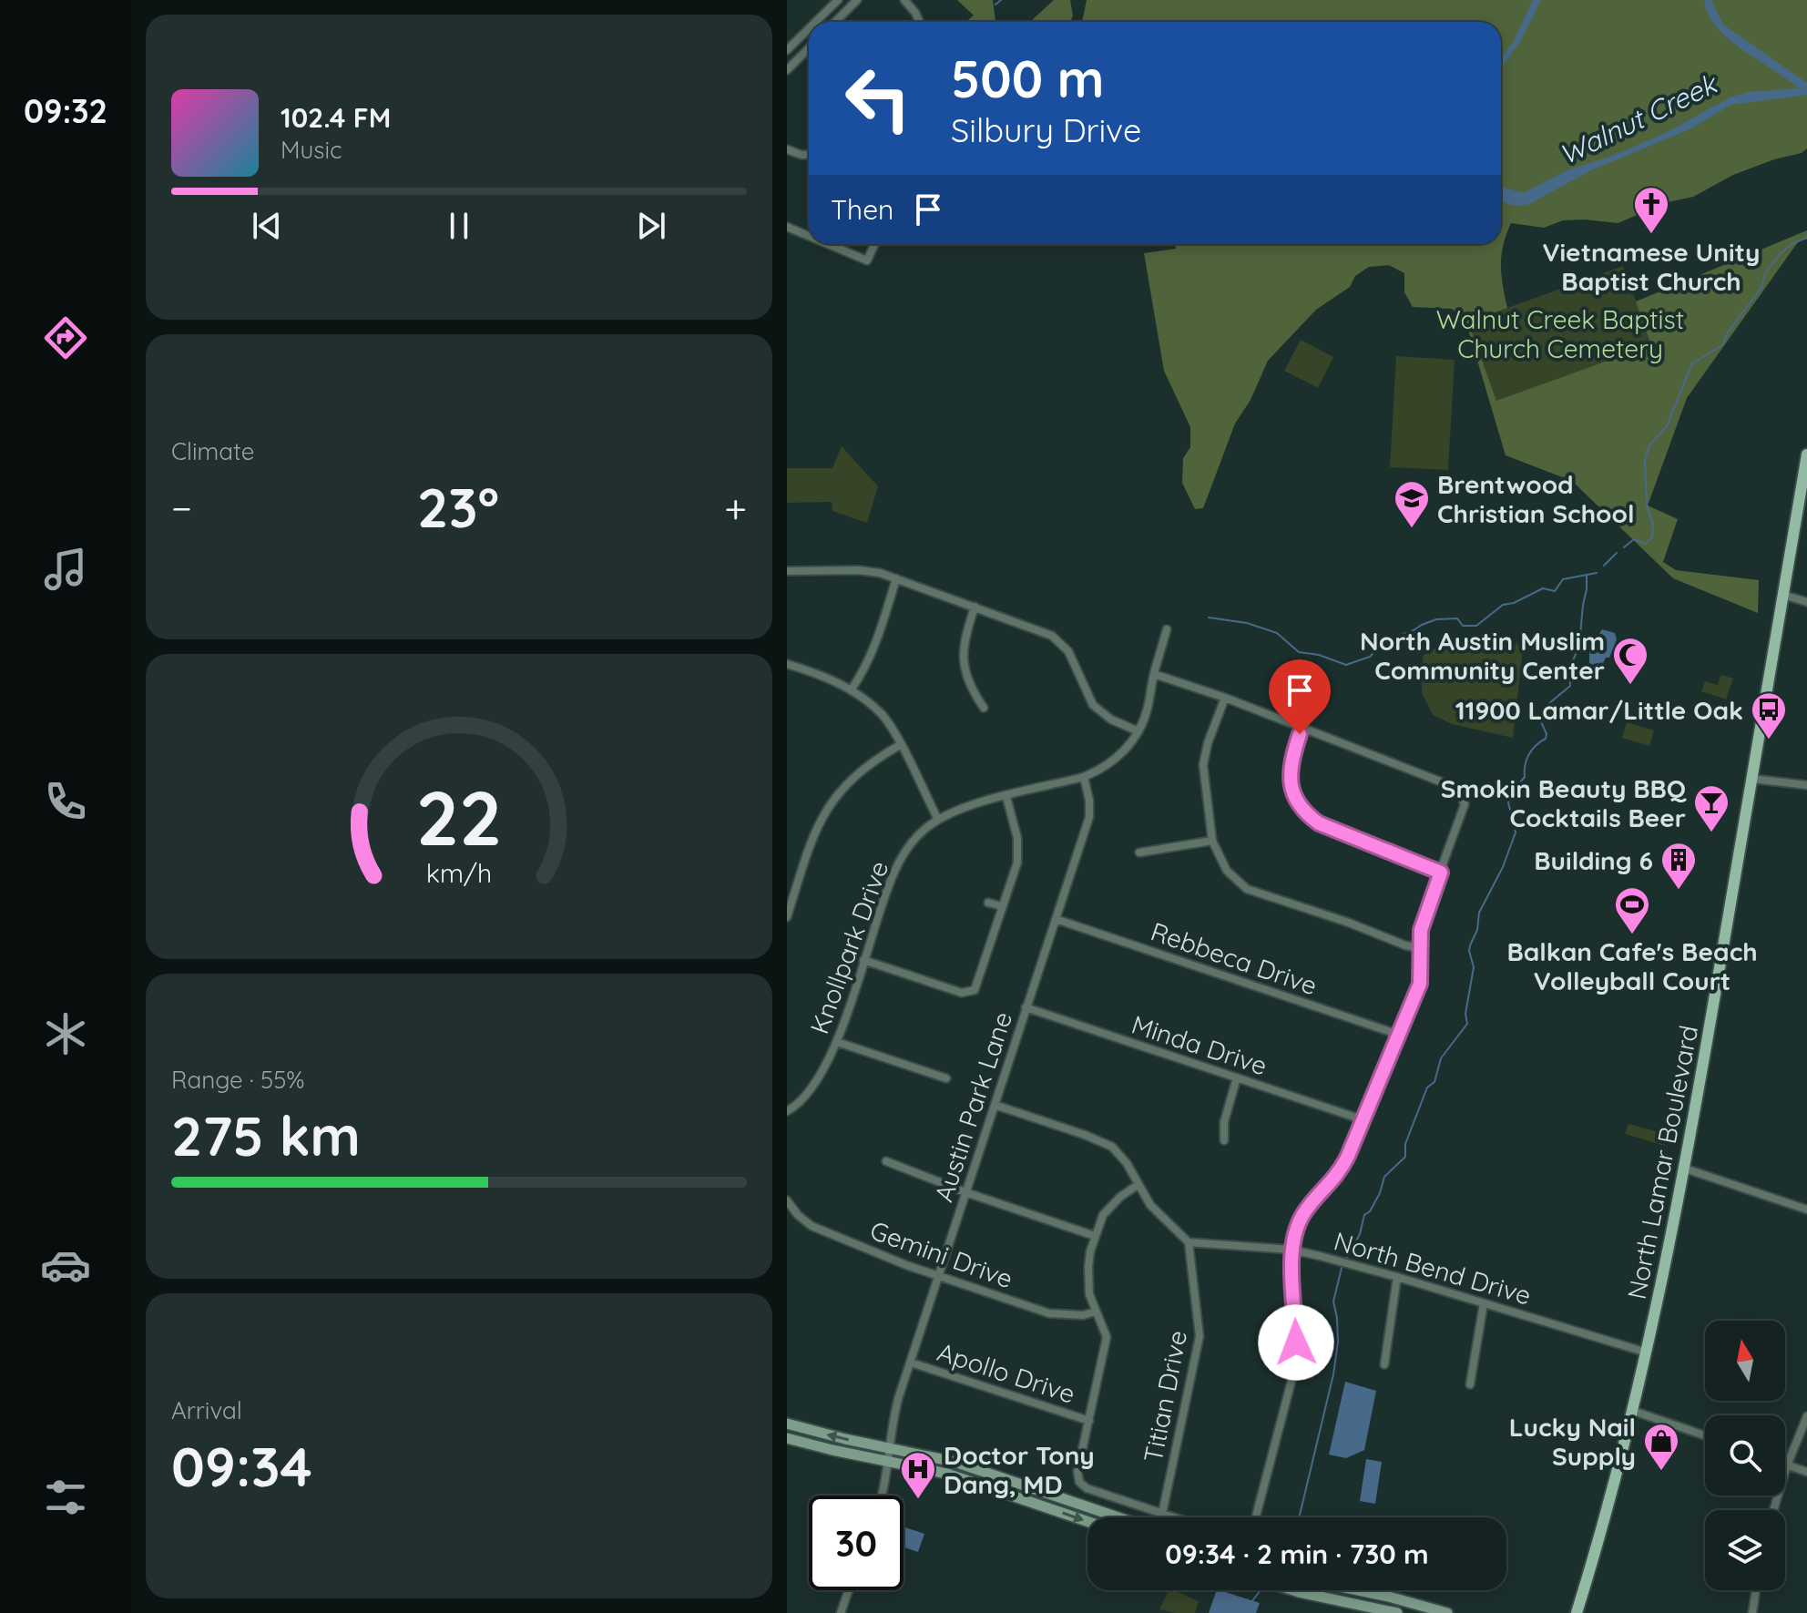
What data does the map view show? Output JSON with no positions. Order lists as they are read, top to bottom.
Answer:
{
  "streets": {
    "main road": ["North Lamar Boulevard"],
    "street": [
      "Knollpark Drive",
      "Rebbeca Drive",
      "Minda Drive",
      "Austin Park Lane",
      "Gemini Drive",
      "North Bend Drive",
      "Apollo Drive",
      "Titian Drive"
    ]
  },
  "crossings": [
    ["Knollpark Drive", "Austin Park Lane"],
    ["Rebbeca Drive", "Austin Park Lane"],
    ["Minda Drive", "Austin Park Lane"],
    ["Austin Park Lane", "Gemini Drive"],
    ["Austin Park Lane", "Apollo Drive"],
    ["North Lamar Boulevard", "North Bend Drive"],
    ["North Bend Drive", "Titian Drive"]
  ],
  "water": ["Walnut Creek"],
  "parks": ["Walnut Creek Baptist Church Cemetery"],
  "places": {
    "church": ["Vietnamese Unity Baptist Church"],
    "school or university": ["Brentwood Christian School"],
    "mosque": ["North Austin Muslim Community Center"],
    "bus stop": ["11900 Lamar/Little Oak"],
    "bar": ["Smokin Beauty BBQ Cocktails Beer"],
    "building": ["Building 6"],
    "sports": ["Balkan Cafe's Beach Volleyball Court"],
    "shop": ["Lucky Nail Supply"],
    "hospital": ["Doctor Tony Dang, MD"]
  },
  "north": "top",
  "page": {
    "tabs": "09:32",
    "turn": ["500 m", "Silbury Drive"],
    "song": ["102.4 FM", "Music"],
    "then": "Then",
    "tile": [
      "Climate",
      ["Range · 55%", "275 km"],
      ["Arrival", "09:34"]
    ],
    "heat": ["−", "23°", "+"],
    "limit": "30",
    "trip": "09:34 · 2 min · 730 m",
    "gauge": ["22", "km/h"]
  }
}
